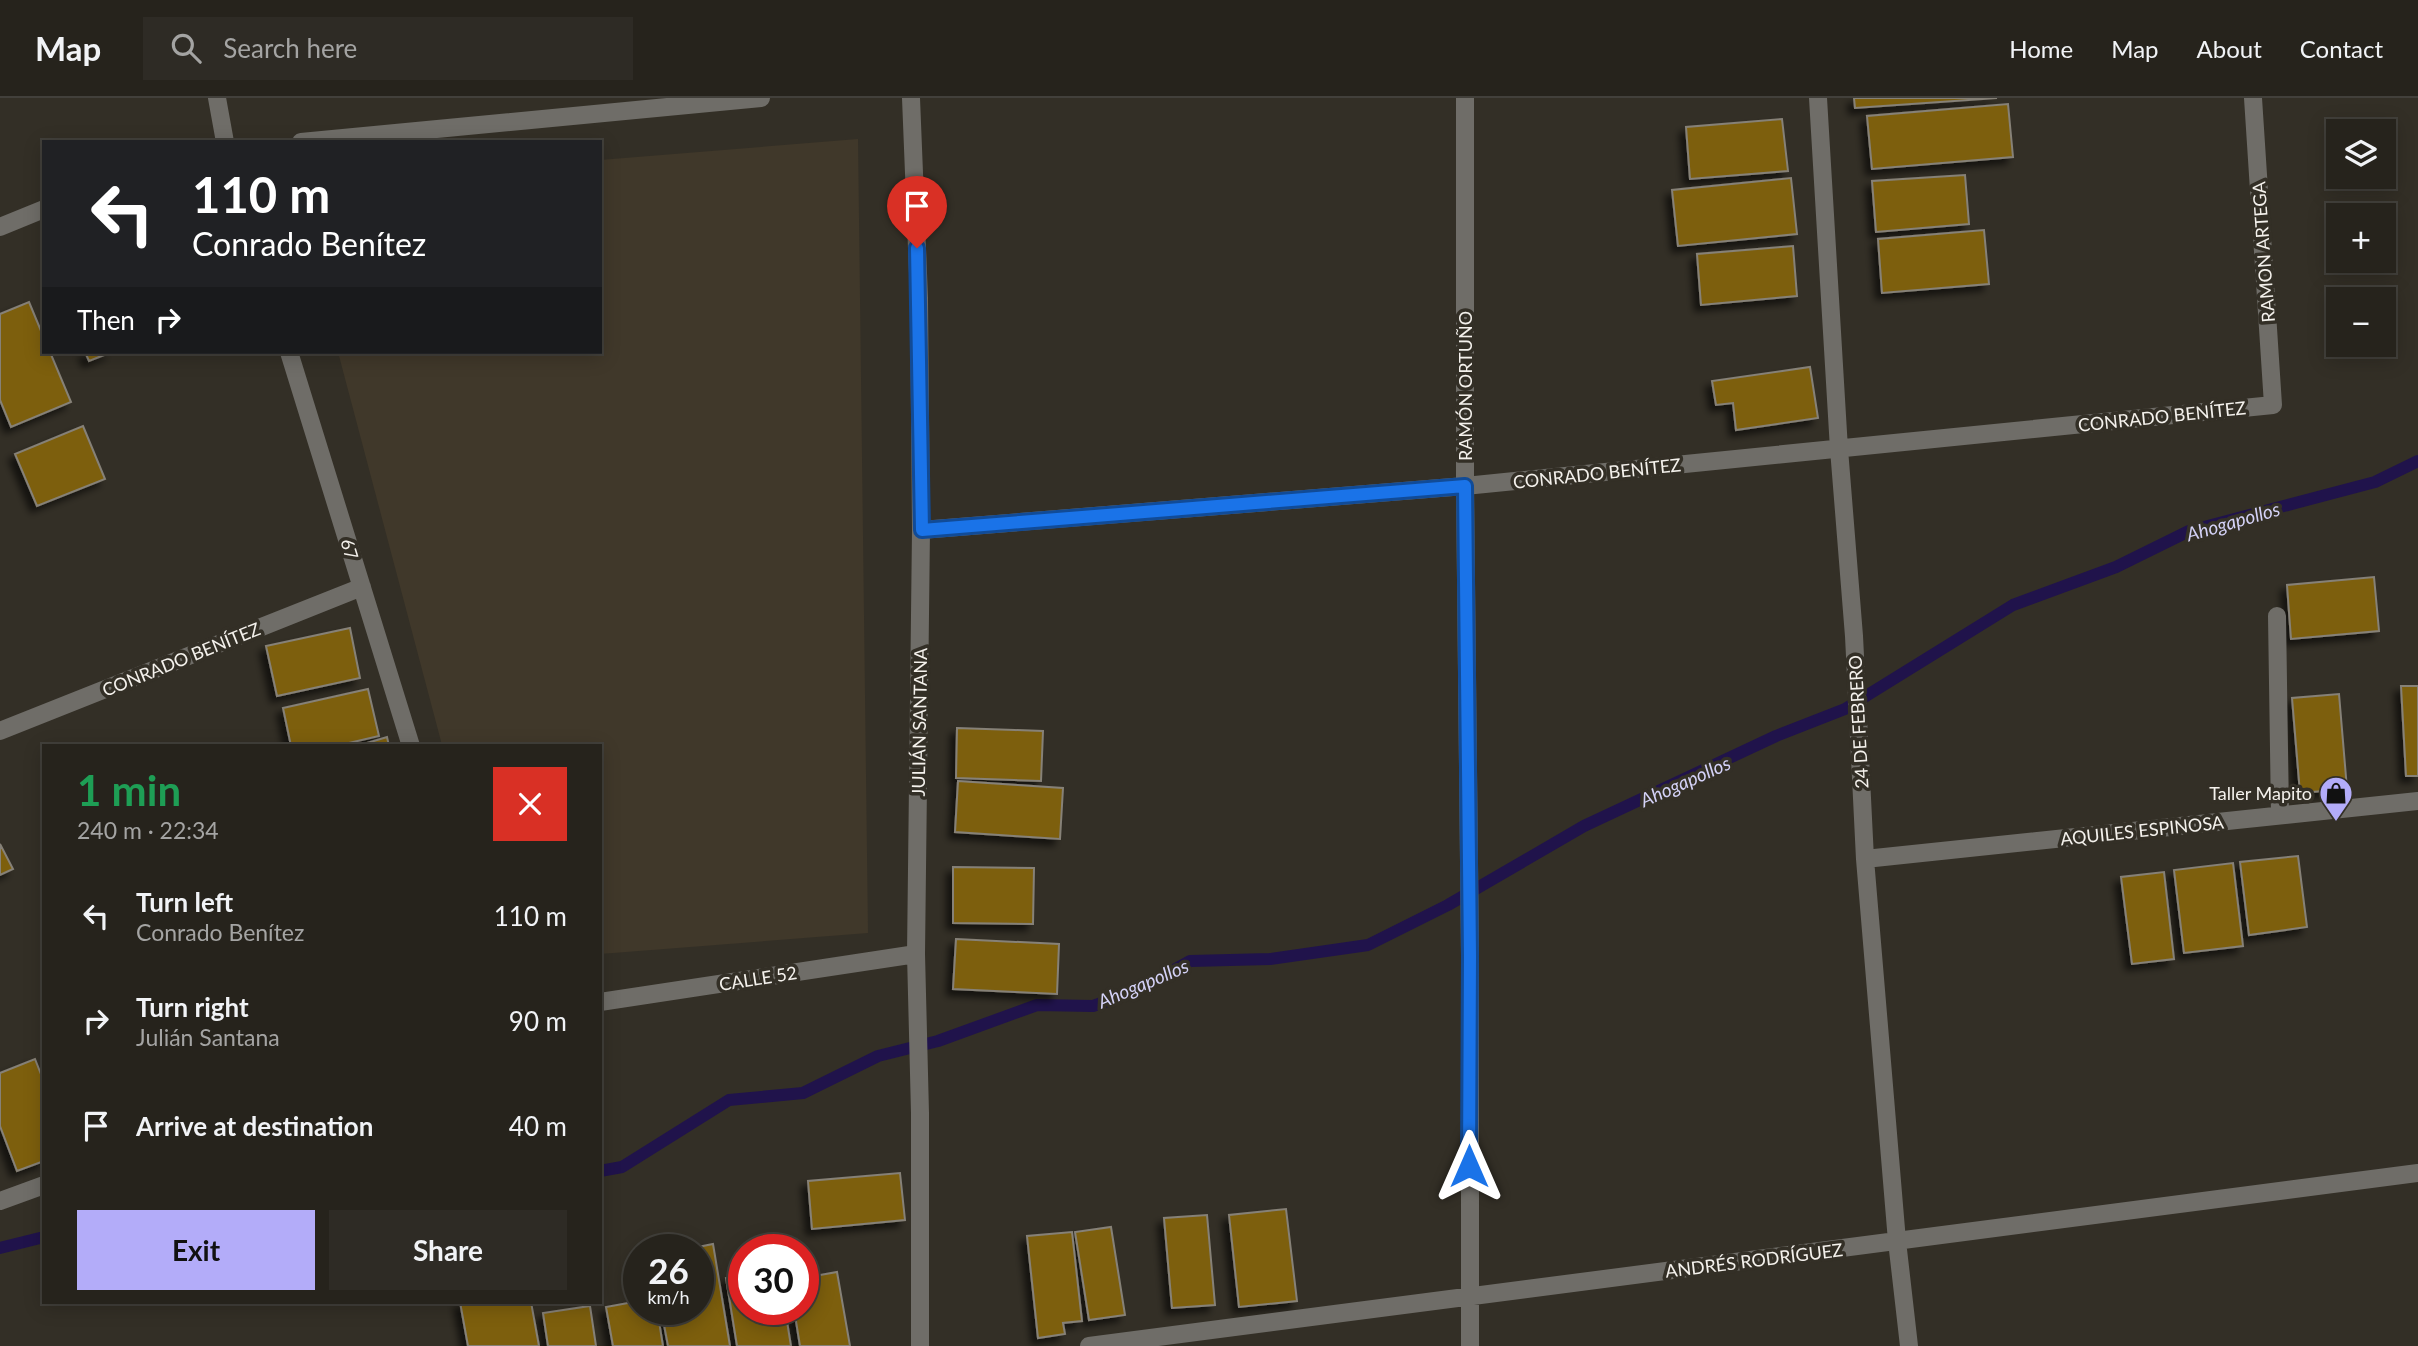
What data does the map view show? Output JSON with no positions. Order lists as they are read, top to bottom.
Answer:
{
  "streets": {
    "street": [
      "RAMON ARTEGA",
      "RAMÓN ORTUÑO",
      "CONRADO BENÍTEZ",
      "67",
      "JULIÁN SANTANA",
      "24 DE FEBRERO",
      "AQUILES ESPINOSA",
      "CALLE 52",
      "ANDRÉS RODRÍGUEZ"
    ]
  },
  "crossings": [
    ["RAMON ARTEGA", "CONRADO BENÍTEZ"],
    ["RAMÓN ORTUÑO", "CONRADO BENÍTEZ"],
    ["RAMÓN ORTUÑO", "ANDRÉS RODRÍGUEZ"],
    ["CONRADO BENÍTEZ", "67"],
    ["CONRADO BENÍTEZ", "JULIÁN SANTANA"],
    ["CONRADO BENÍTEZ", "24 DE FEBRERO"],
    ["JULIÁN SANTANA", "CALLE 52"],
    ["24 DE FEBRERO", "AQUILES ESPINOSA"],
    ["24 DE FEBRERO", "ANDRÉS RODRÍGUEZ"]
  ],
  "water": ["Ahogapollos"],
  "places": {
    "shop": ["Taller Mapito"]
  },
  "page": {
    "header": "Map",
    "search": "Search here",
    "nav": [
      "Home",
      "Map",
      "About",
      "Contact"
    ],
    "map_buttons": ["+", "−"],
    "turn": ["110 m", "Conrado Benítez"],
    "then": "Then",
    "heading": ["1 min", "240 m · 22:34"],
    "list": [
      {
        "name": "Turn left",
        "note": "Conrado Benítez",
        "value": "110 m"
      },
      {
        "name": "Turn right",
        "note": "Julián Santana",
        "value": "90 m"
      },
      {
        "name": "Arrive at destination",
        "value": "40 m"
      }
    ],
    "buttons": ["Exit", "Share"],
    "speed": "26 km/h",
    "limit": "30"
  }
}
